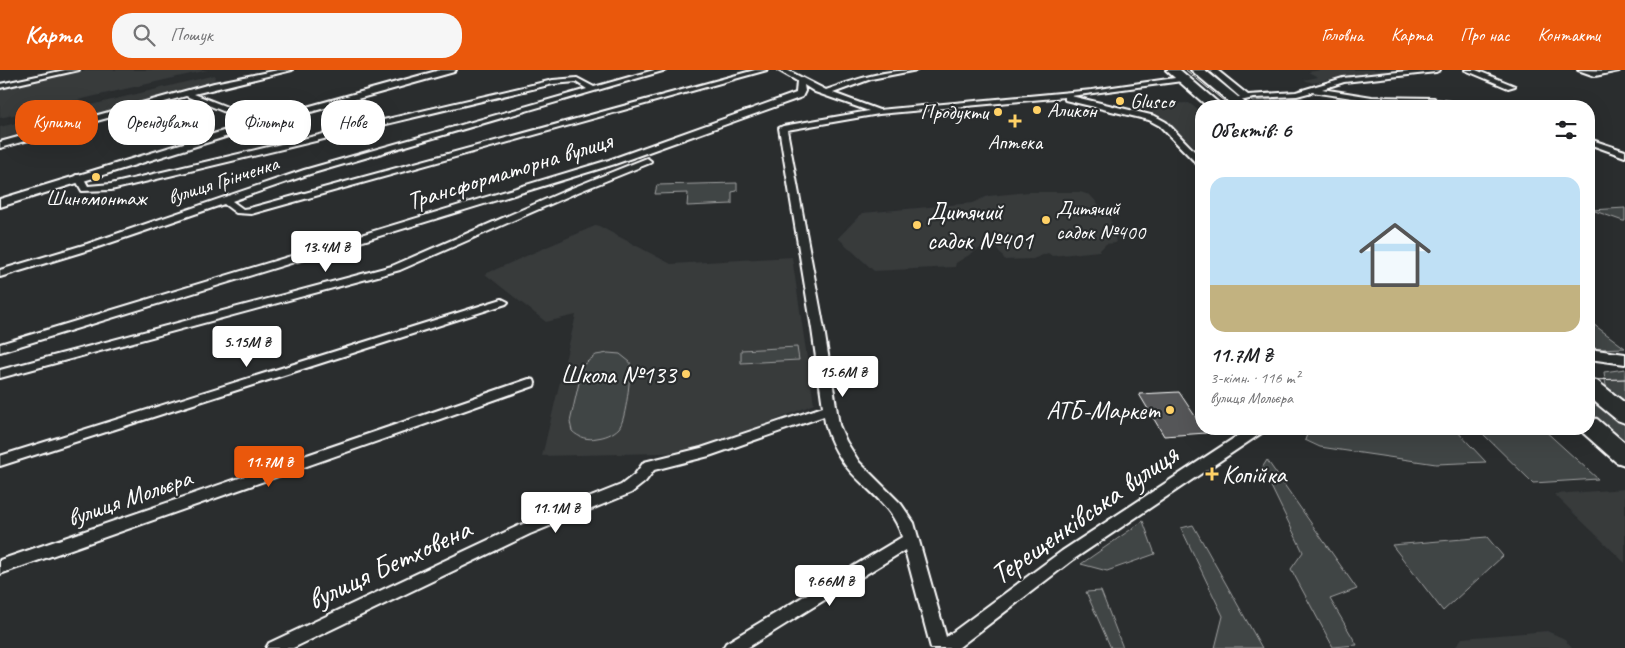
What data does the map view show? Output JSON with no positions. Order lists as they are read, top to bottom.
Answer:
{
  "streets": {
    "street": [
      "Трансформаторна вулиця",
      "вулиця Грінченка",
      "вулиця Мольєра",
      "Терещенківська вулиця",
      "вулиця Бетховена"
    ]
  },
  "places": {
    "other": [
      "Glusco",
      "Аликон",
      "Продукти",
      "Шиномонтаж",
      "Дитячий садок №400",
      "Дитячий садок №401",
      "Школа №133",
      "АТБ-Маркет"
    ],
    "health": ["Аптека", "Копійка"]
  },
  "page": {
    "header": "Карта",
    "search": "Пошук",
    "nav": [
      "Головна",
      "Карта",
      "Про нас",
      "Контакти"
    ],
    "chip": [
      "Купити",
      "Орендувати",
      "Фільтри",
      "Нове"
    ],
    "heading": "Об’єктів: 6",
    "list": [
      {
        "name": "11.7M ₴",
        "note": "3-кімн. · 116 m² · вулиця Мольєра"
      }
    ],
    "price": [
      "13.4M ₴",
      "5.15M ₴",
      "15.6M ₴",
      "11.7M ₴",
      "11.1M ₴",
      "9.66M ₴"
    ]
  }
}
